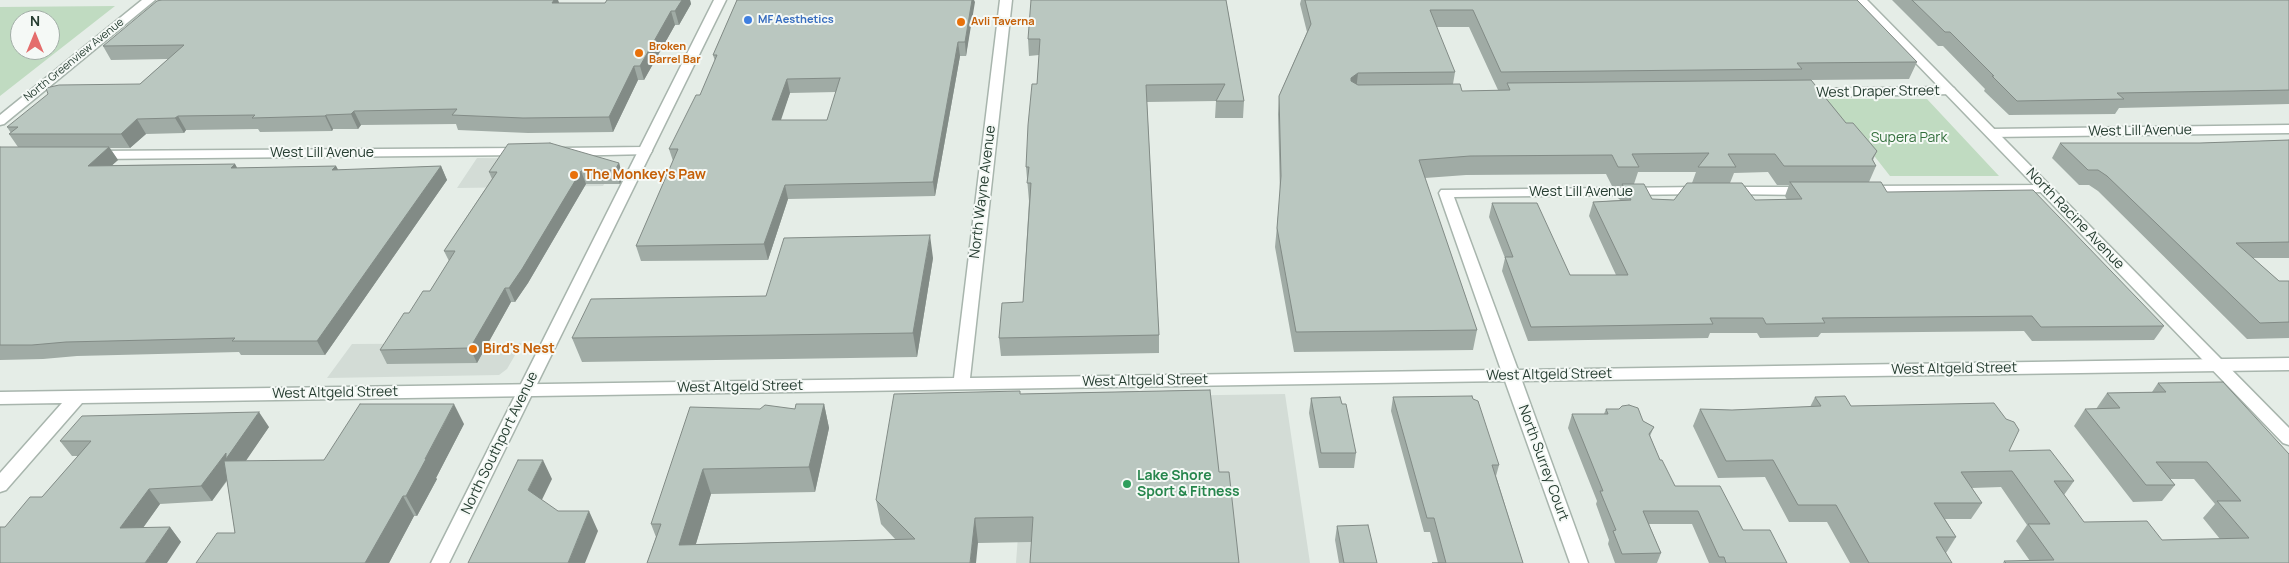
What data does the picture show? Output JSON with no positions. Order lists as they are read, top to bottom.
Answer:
{
  "streets": {
    "street": [
      "North Greenview Avenue",
      "West Draper Street",
      "West Lill Avenue",
      "North Wayne Avenue",
      "North Racine Avenue",
      "West Altgeld Street",
      "North Southport Avenue",
      "North Surrey Court"
    ]
  },
  "crossings": [
    ["West Draper Street", "North Racine Avenue"],
    ["West Lill Avenue", "North Racine Avenue"],
    ["West Lill Avenue", "North Southport Avenue"],
    ["West Lill Avenue", "North Surrey Court"],
    ["North Wayne Avenue", "West Altgeld Street"],
    ["North Racine Avenue", "West Altgeld Street"],
    ["West Altgeld Street", "North Southport Avenue"],
    ["West Altgeld Street", "North Surrey Court"]
  ],
  "parks": ["Supera Park"],
  "places": [
    "MF Aesthetics",
    "Avli Taverna",
    "Broken Barrel Bar",
    "The Monkey's Paw",
    "Bird's Nest",
    "Lake Shore Sport & Fitness"
  ],
  "north": "top"
}
